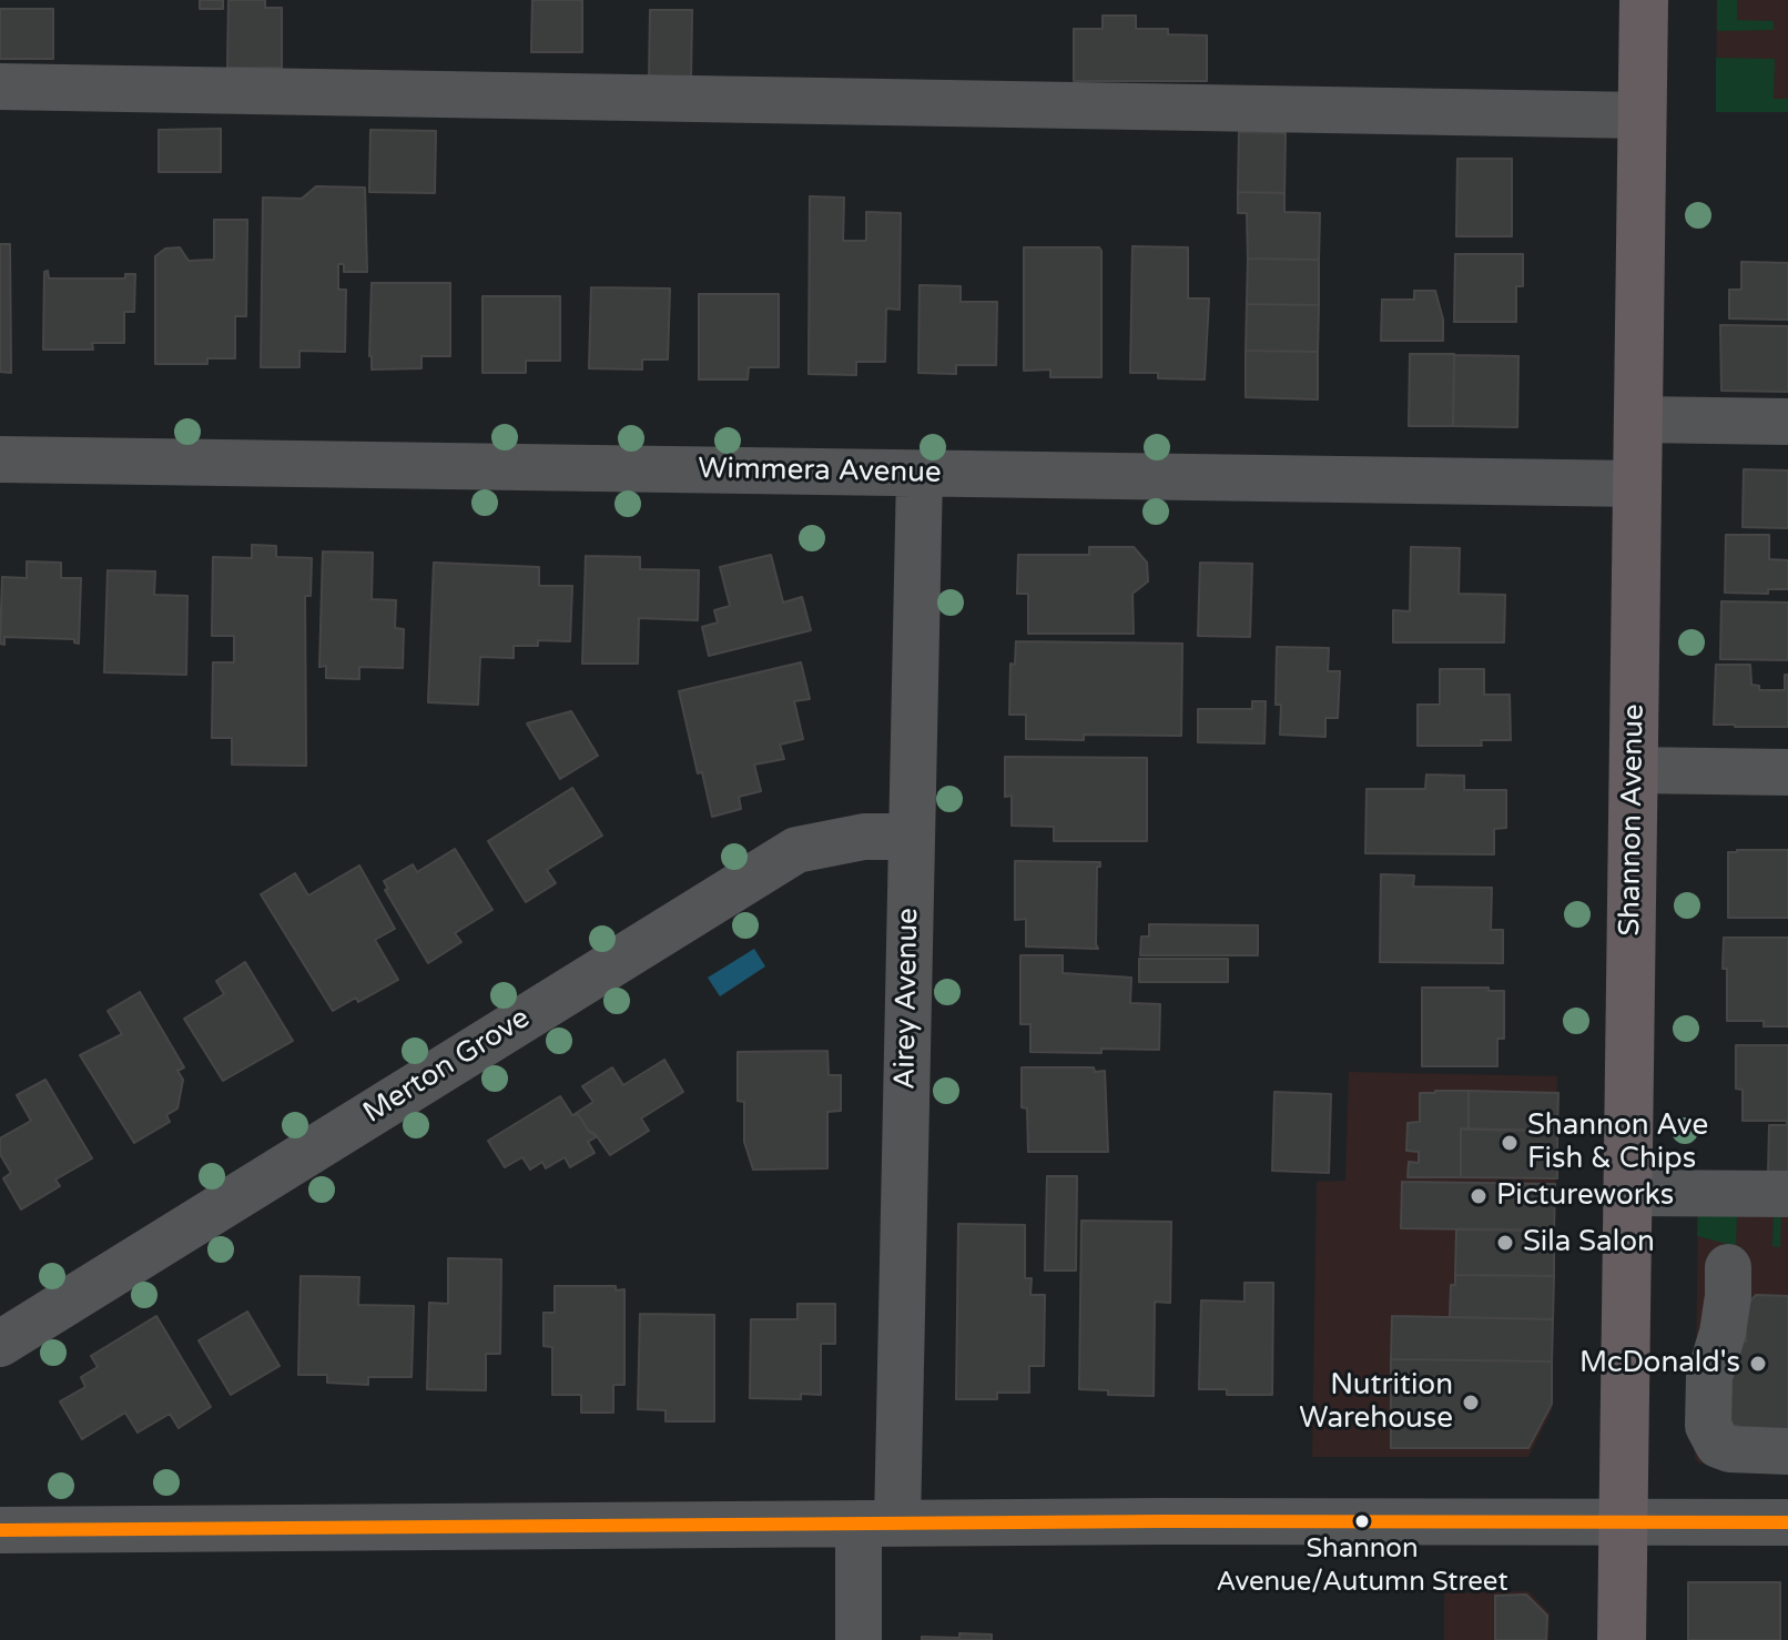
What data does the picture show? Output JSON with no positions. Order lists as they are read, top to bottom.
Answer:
{
  "streets": {
    "main road": ["Shannon Avenue"],
    "street": ["Wimmera Avenue", "Airey Avenue", "Merton Grove"]
  },
  "crossings": [
    ["Wimmera Avenue", "Shannon Avenue"],
    ["Wimmera Avenue", "Airey Avenue"],
    ["Airey Avenue", "Merton Grove"]
  ],
  "places": [
    "Shannon Ave Fish & Chips",
    "Pictureworks",
    "Sila Salon",
    "McDonald's",
    "Nutrition Warehouse",
    "Shannon Avenue/Autumn Street"
  ]
}
